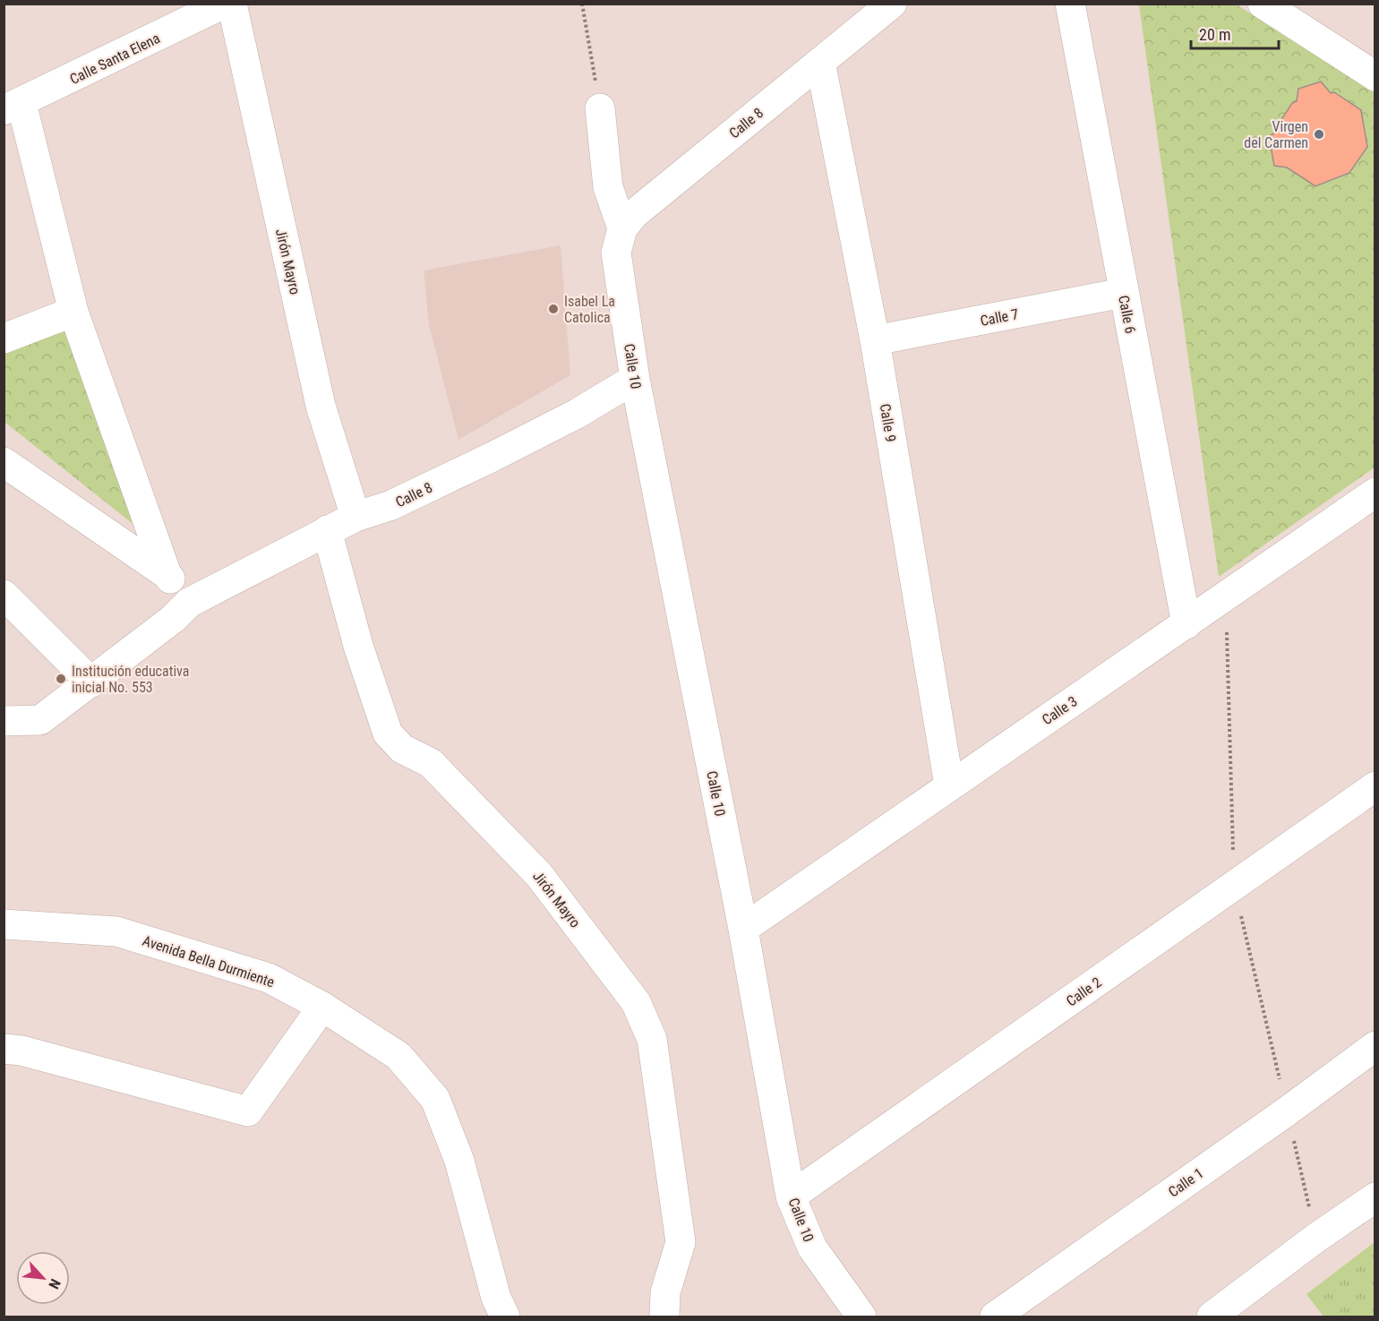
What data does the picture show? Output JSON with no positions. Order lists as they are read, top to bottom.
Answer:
{
  "streets": {
    "street": [
      "Calle Santa Elena",
      "Calle 8",
      "Jirón Mayro",
      "Calle 6",
      "Calle 7",
      "Calle 10",
      "Calle 9",
      "Calle 3",
      "Avenida Bella Durmiente",
      "Calle 2",
      "Calle 1"
    ]
  },
  "crossings": [
    ["Calle 8", "Jirón Mayro"],
    ["Calle 8", "Calle 10"],
    ["Calle 8", "Calle 9"],
    ["Calle 6", "Calle 7"],
    ["Calle 6", "Calle 3"],
    ["Calle 7", "Calle 9"],
    ["Calle 10", "Calle 3"],
    ["Calle 10", "Calle 2"],
    ["Calle 9", "Calle 3"]
  ],
  "places": ["Virgen del Carmen", "Isabel La Catolica", "Institución educativa inicial No. 553"],
  "scale_bar": "20 m",
  "north": "bottom right"
}
